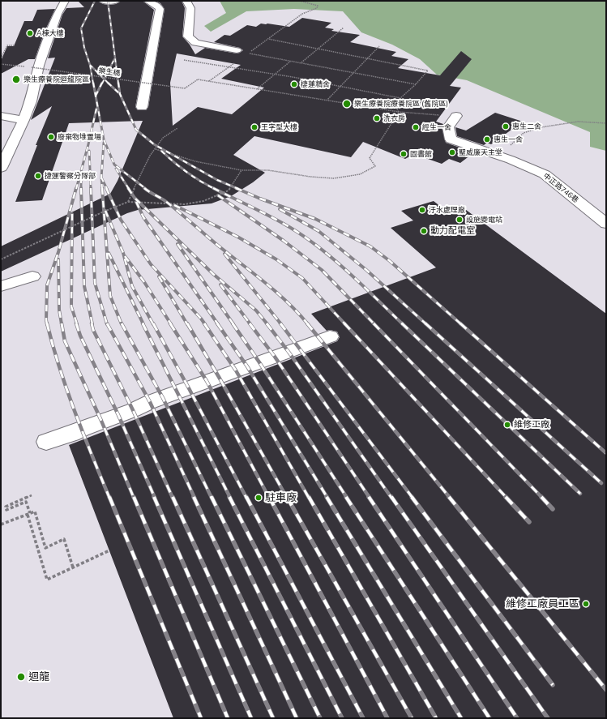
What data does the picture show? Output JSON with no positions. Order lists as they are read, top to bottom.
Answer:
{
  "streets": {
    "lane": ["中正路746巷"],
    "path": ["樂生橋"]
  },
  "places": [
    "A棟大樓",
    "樂生療養院迴龍院區",
    "棲蓮精舍",
    "樂生療養院療養院區 (舊院區)",
    "洗衣房",
    "惠生二舍",
    "王字型大樓",
    "經生一舍",
    "廢棄物堆置場",
    "惠生一舍",
    "聖威廉天主堂",
    "圖書館",
    "捷運警察分隊部",
    "汙水處理廠",
    "設施變電站",
    "動力配電室",
    "維修工廠",
    "駐車廠",
    "維修工廠員工區",
    "迴龍"
  ]
}
